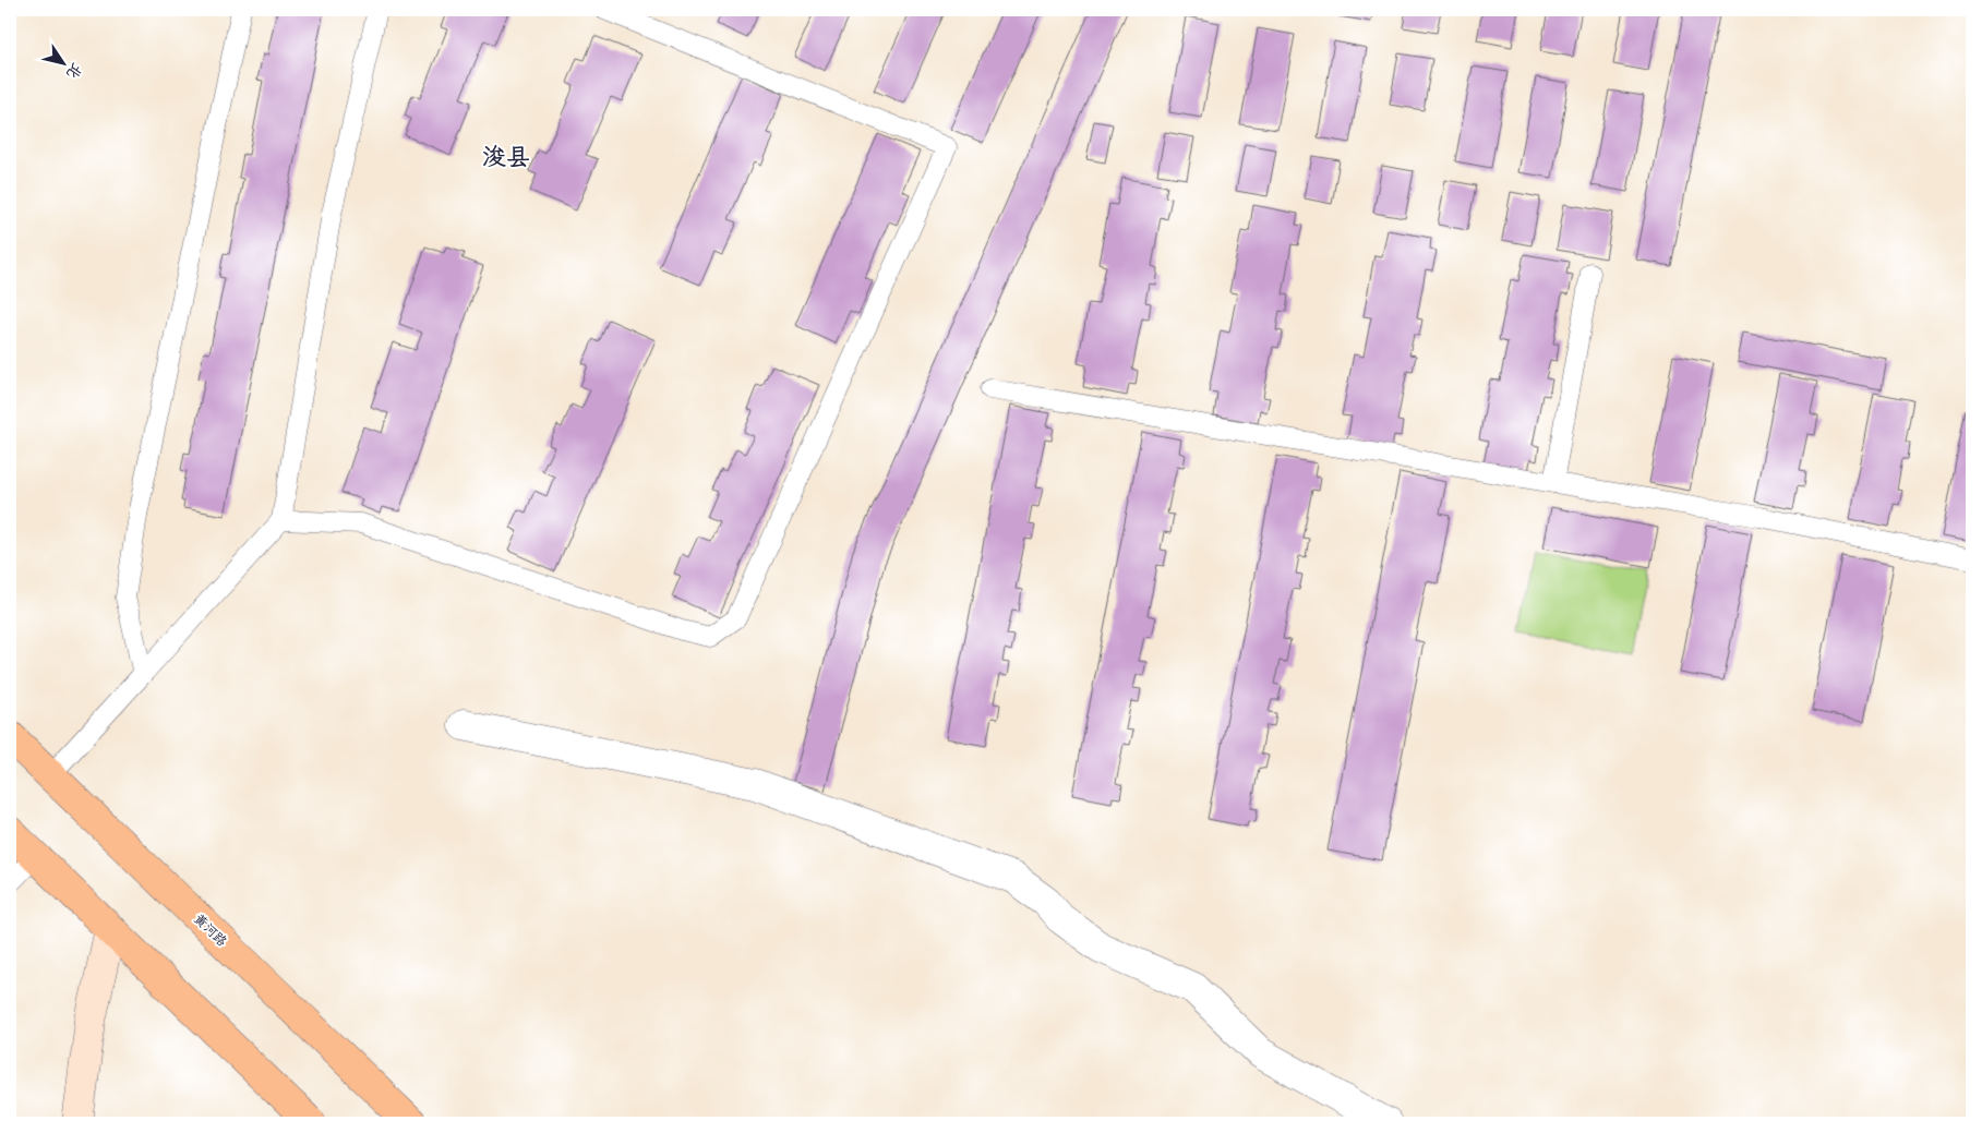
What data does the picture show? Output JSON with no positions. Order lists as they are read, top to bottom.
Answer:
{
  "streets": {
    "main road": ["黄河路"]
  },
  "districts": ["浚县"],
  "north": "bottom right"
}
